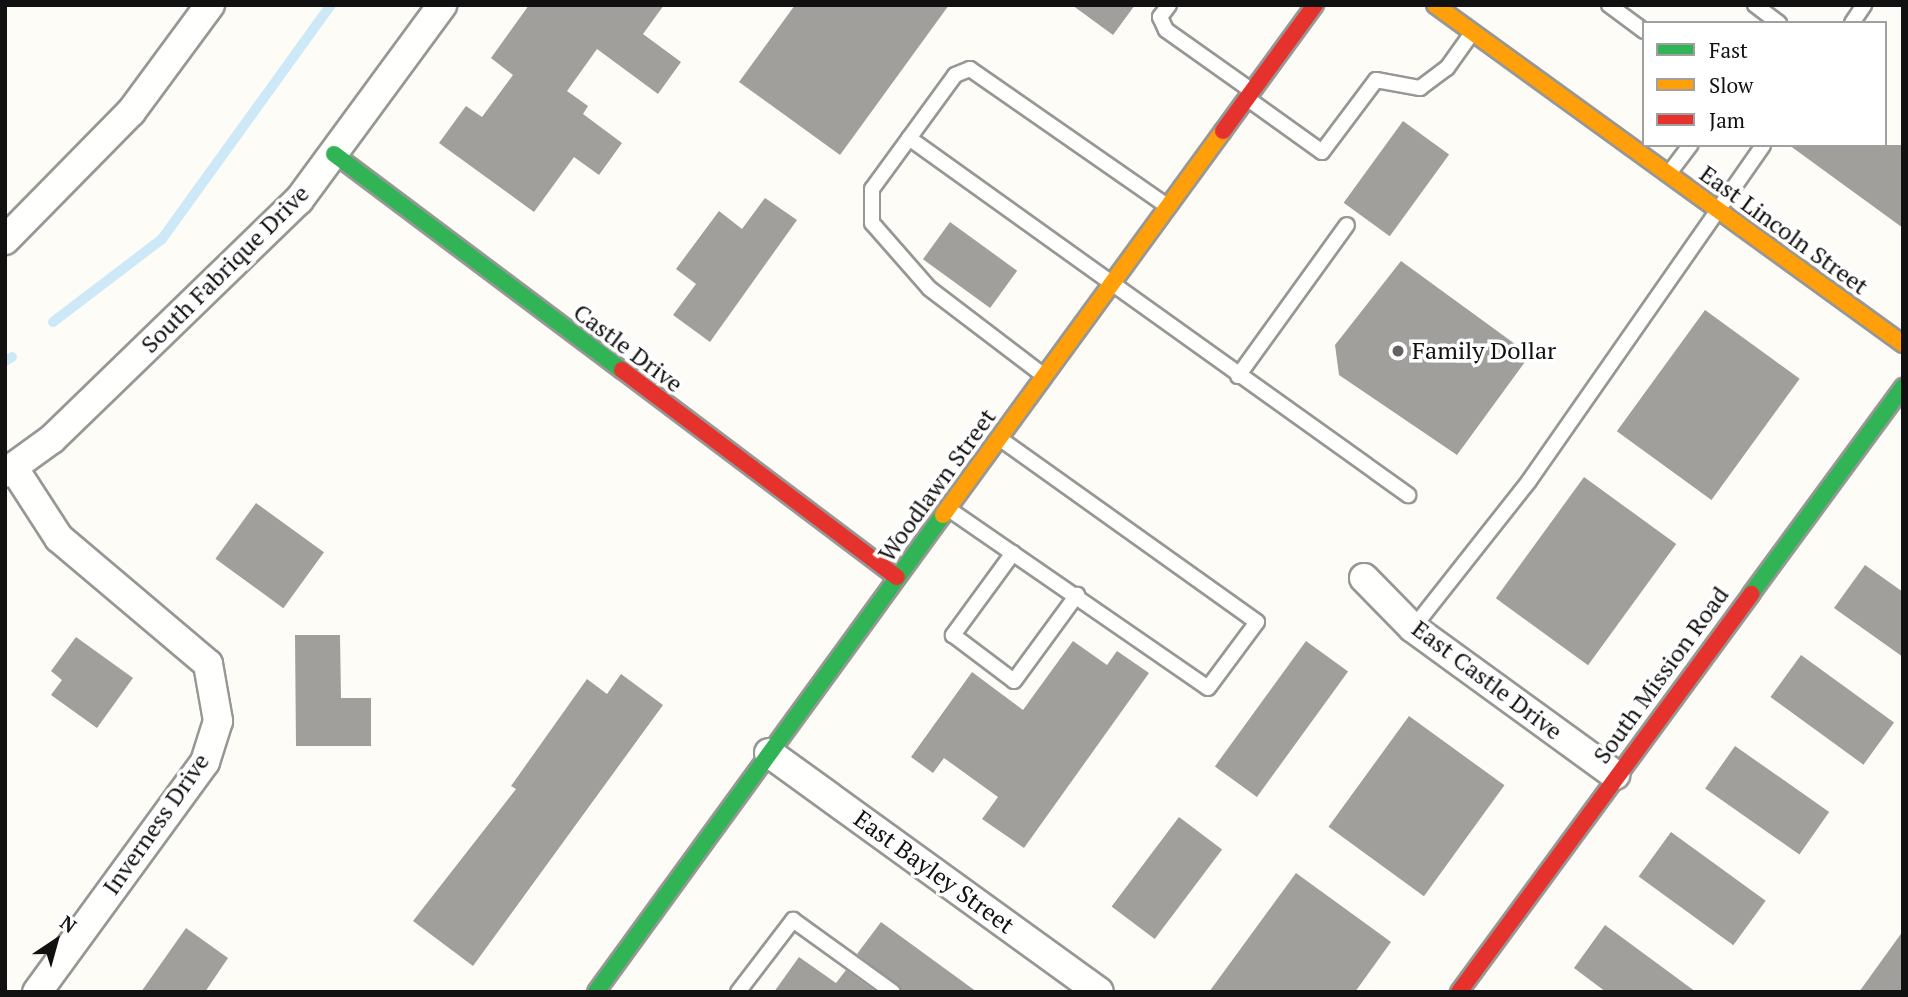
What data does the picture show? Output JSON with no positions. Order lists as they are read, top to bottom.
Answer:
{
  "streets": {
    "street": [
      "East Lincoln Street",
      "South Fabrique Drive",
      "Castle Drive",
      "Woodlawn Street",
      "South Mission Road",
      "East Castle Drive",
      "Inverness Drive",
      "East Bayley Street"
    ]
  },
  "crossings": [
    ["South Fabrique Drive", "Castle Drive"],
    ["South Fabrique Drive", "Inverness Drive"],
    ["Castle Drive", "Woodlawn Street"],
    ["Woodlawn Street", "East Bayley Street"],
    ["South Mission Road", "East Castle Drive"]
  ],
  "places": ["Family Dollar"],
  "legend": ["Fast", "Slow", "Jam"],
  "north": "top right"
}
